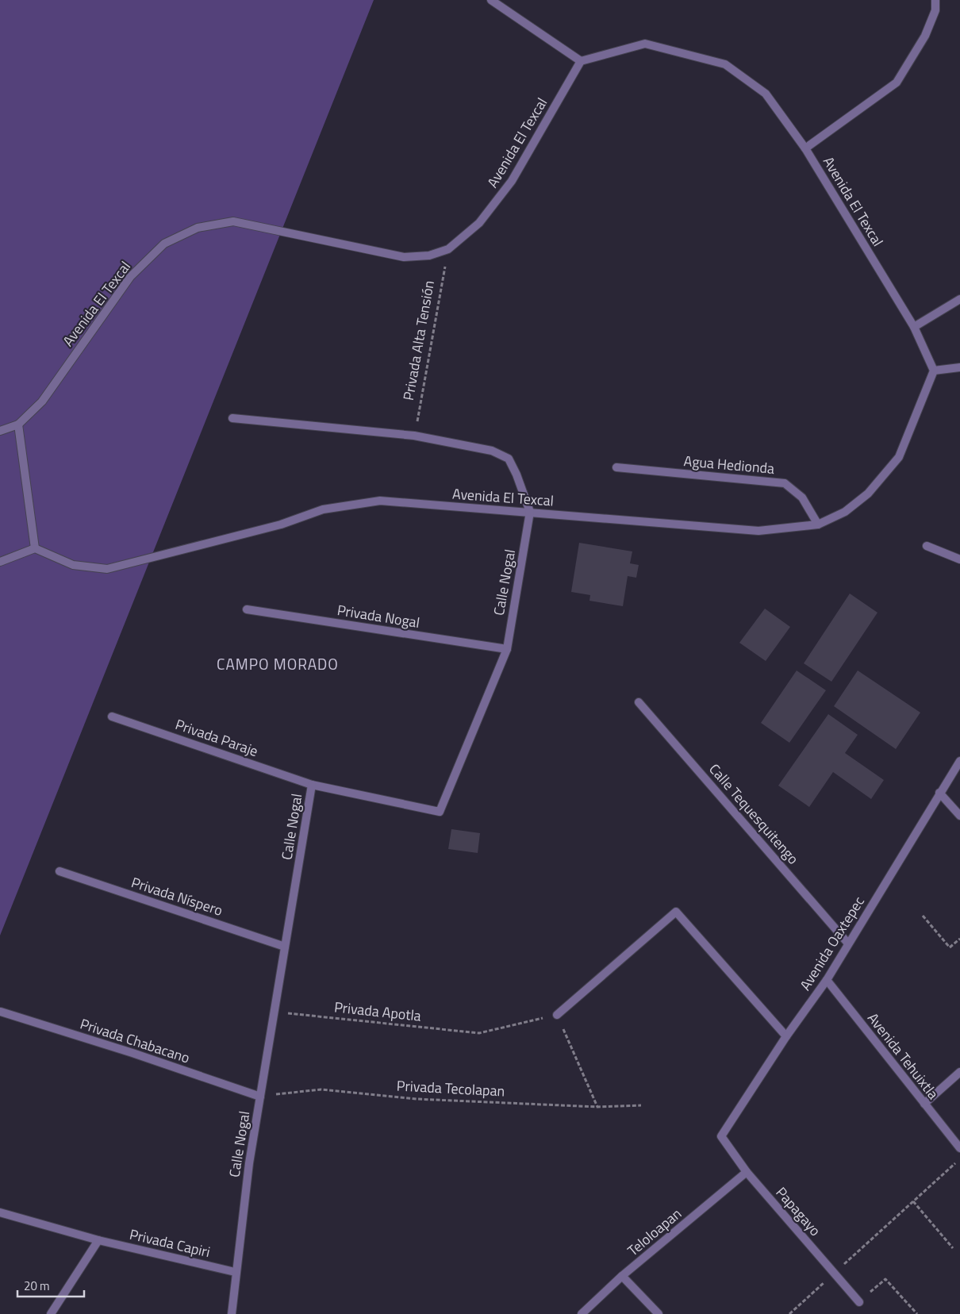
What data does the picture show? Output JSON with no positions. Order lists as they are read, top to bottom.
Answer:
{
  "streets": {
    "street": [
      "Avenida El Texcal",
      "Agua Hedionda",
      "Calle Nogal",
      "Privada Nogal",
      "Privada Paraje",
      "Calle Tequesquitengo",
      "Privada Níspero",
      "Avenida Oaxtepec",
      "Privada Chabacano",
      "Avenida Tehuixtla",
      "Papagayo",
      "Teloloapan",
      "Privada Capiri"
    ],
    "path": ["Privada Alta Tensión", "Privada Apotla", "Privada Tecolapan"]
  },
  "crossings": [
    ["Avenida El Texcal", "Privada Alta Tensión"],
    ["Avenida El Texcal", "Agua Hedionda"],
    ["Avenida El Texcal", "Calle Nogal"],
    ["Calle Nogal", "Privada Nogal"],
    ["Calle Nogal", "Privada Paraje"],
    ["Calle Nogal", "Privada Níspero"],
    ["Calle Nogal", "Privada Apotla"],
    ["Calle Nogal", "Privada Chabacano"],
    ["Calle Nogal", "Privada Tecolapan"],
    ["Calle Nogal", "Privada Capiri"],
    ["Calle Tequesquitengo", "Avenida Oaxtepec"],
    ["Avenida Oaxtepec", "Avenida Tehuixtla"],
    ["Avenida Oaxtepec", "Papagayo"],
    ["Privada Chabacano", "Privada Tecolapan"],
    ["Papagayo", "Teloloapan"]
  ],
  "districts": ["CAMPO MORADO"],
  "scale_bar": "20 m"
}
